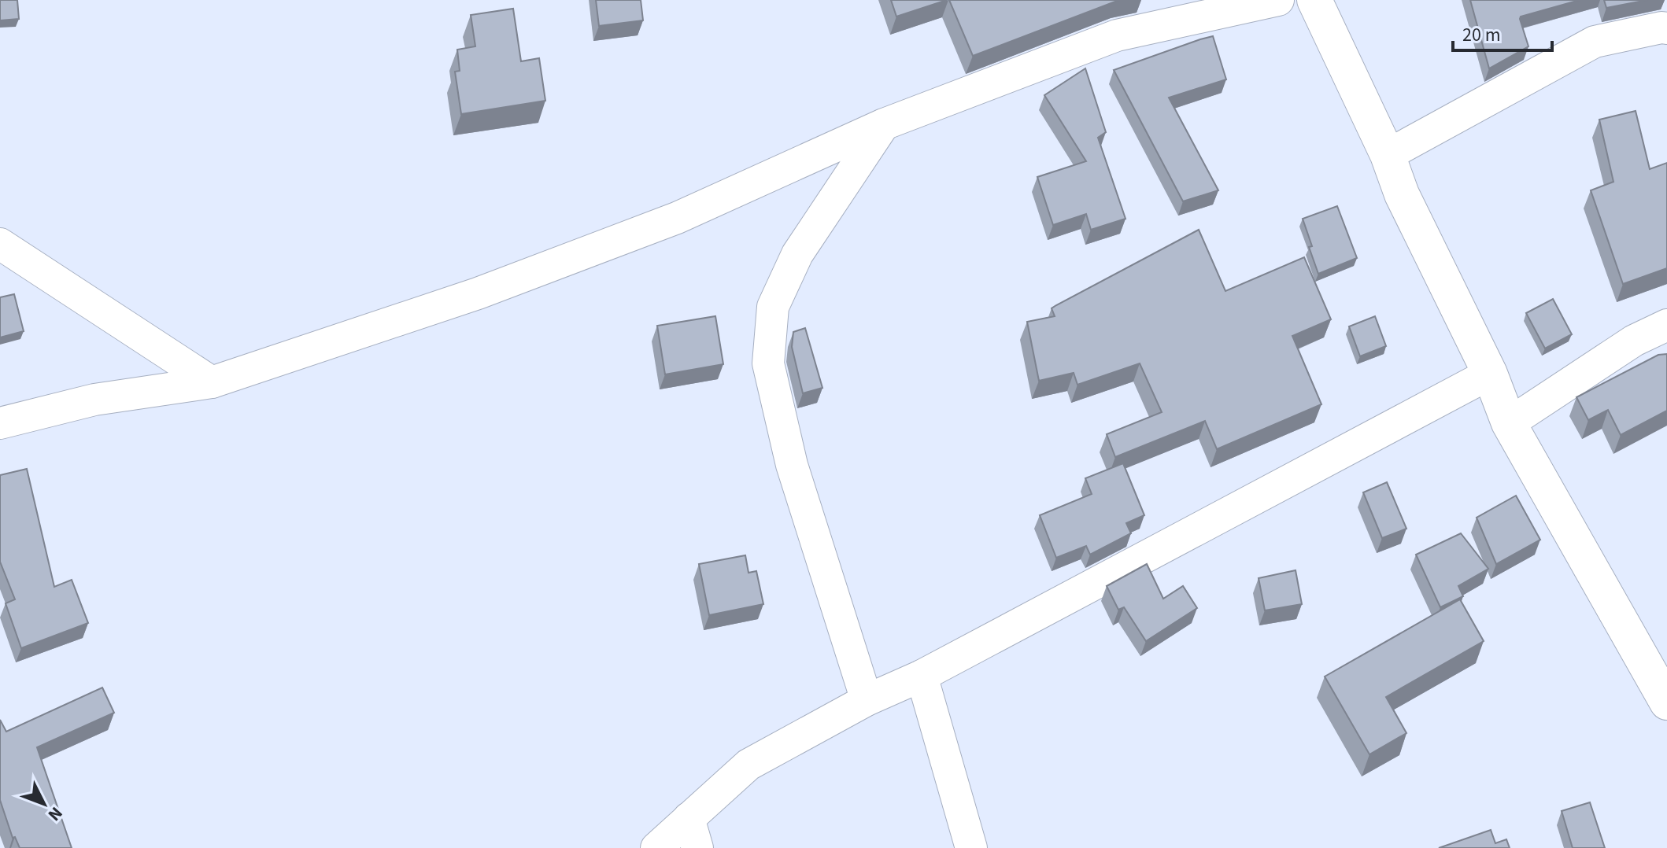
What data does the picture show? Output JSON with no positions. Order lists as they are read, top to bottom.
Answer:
{
  "scale_bar": "20 m",
  "north": "bottom right"
}
